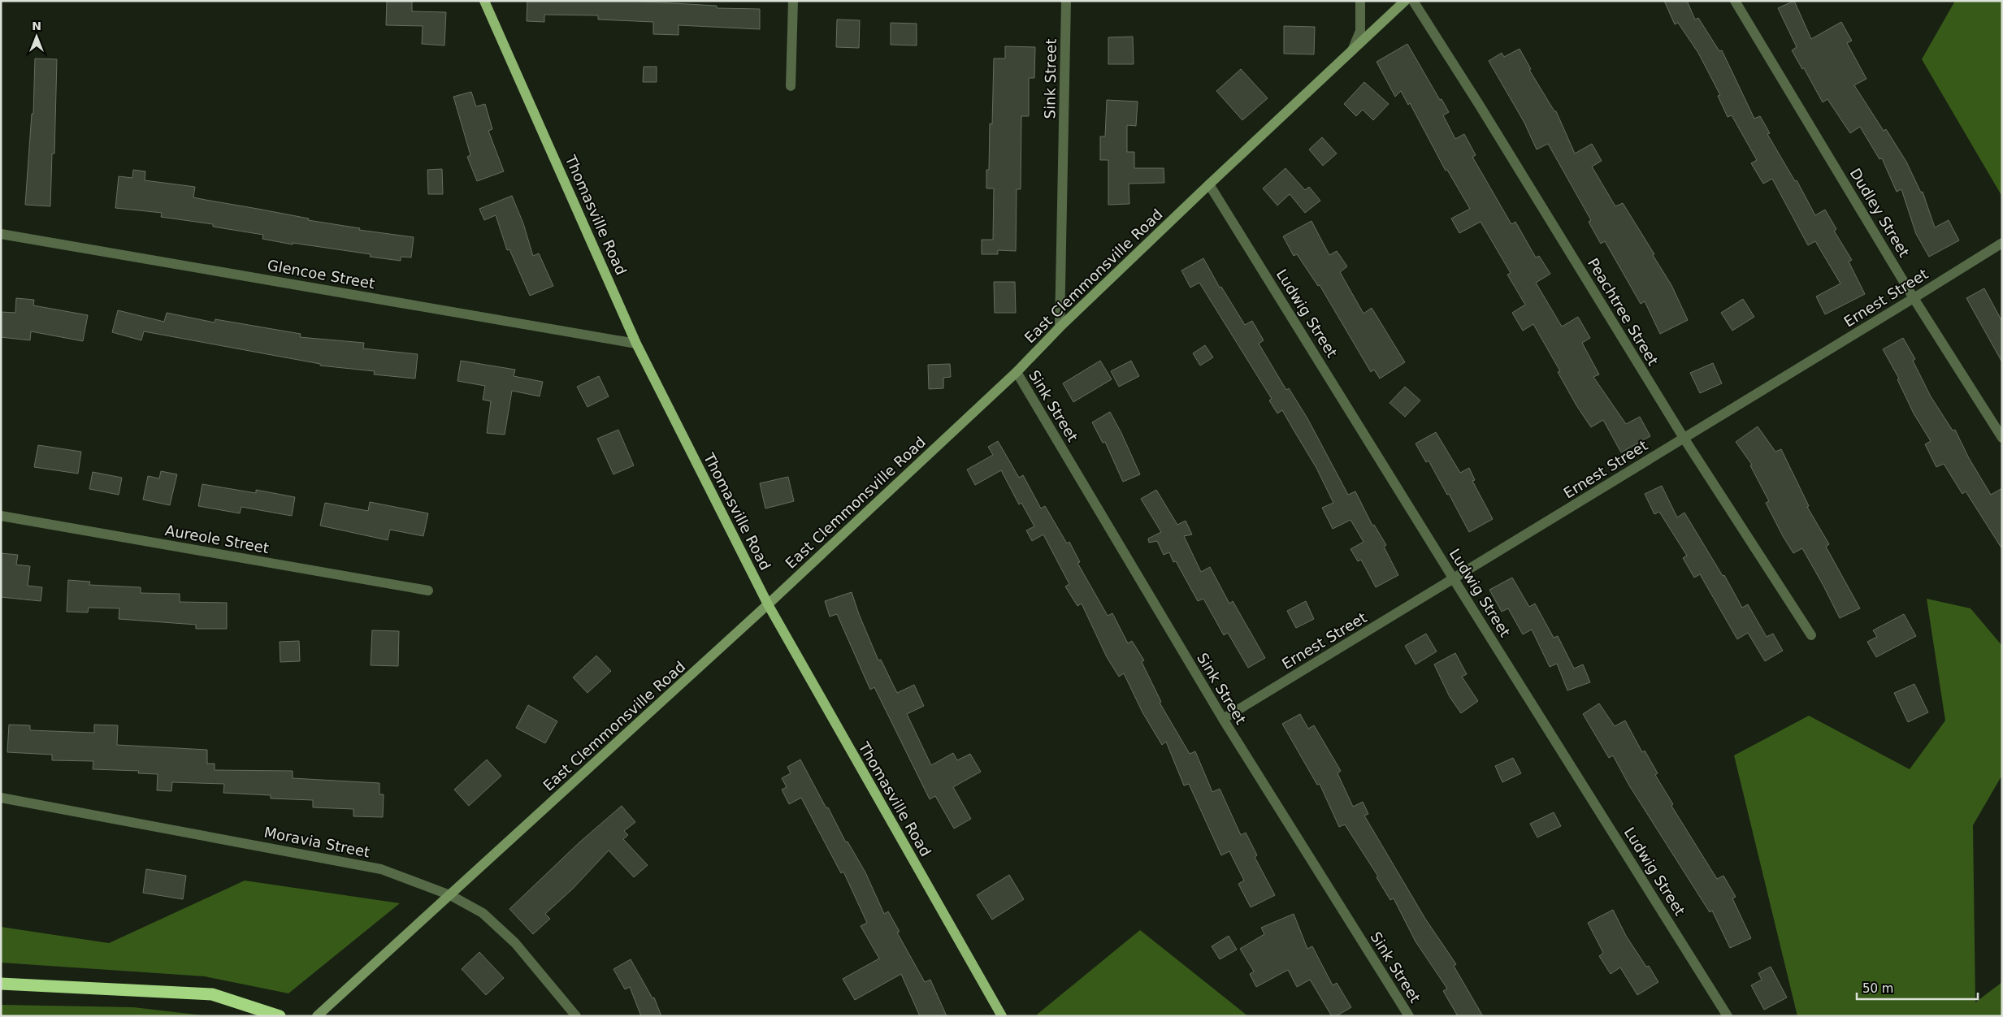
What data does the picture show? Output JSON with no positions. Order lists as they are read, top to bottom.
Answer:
{
  "streets": {
    "main road": ["Thomasville Road", "East Clemmonsville Road"],
    "street": [
      "Sink Street",
      "Dudley Street",
      "Glencoe Street",
      "Ernest Street",
      "Peachtree Street",
      "Ludwig Street",
      "Aureole Street",
      "Moravia Street"
    ]
  },
  "crossings": [
    ["Sink Street", "East Clemmonsville Road"],
    ["Sink Street", "Ernest Street"],
    ["Dudley Street", "Ernest Street"],
    ["Thomasville Road", "Glencoe Street"],
    ["Thomasville Road", "East Clemmonsville Road"],
    ["East Clemmonsville Road", "Ludwig Street"],
    ["East Clemmonsville Road", "Moravia Street"],
    ["Ernest Street", "Peachtree Street"],
    ["Ernest Street", "Ludwig Street"]
  ],
  "scale_bar": "50 m",
  "north": "top"
}
